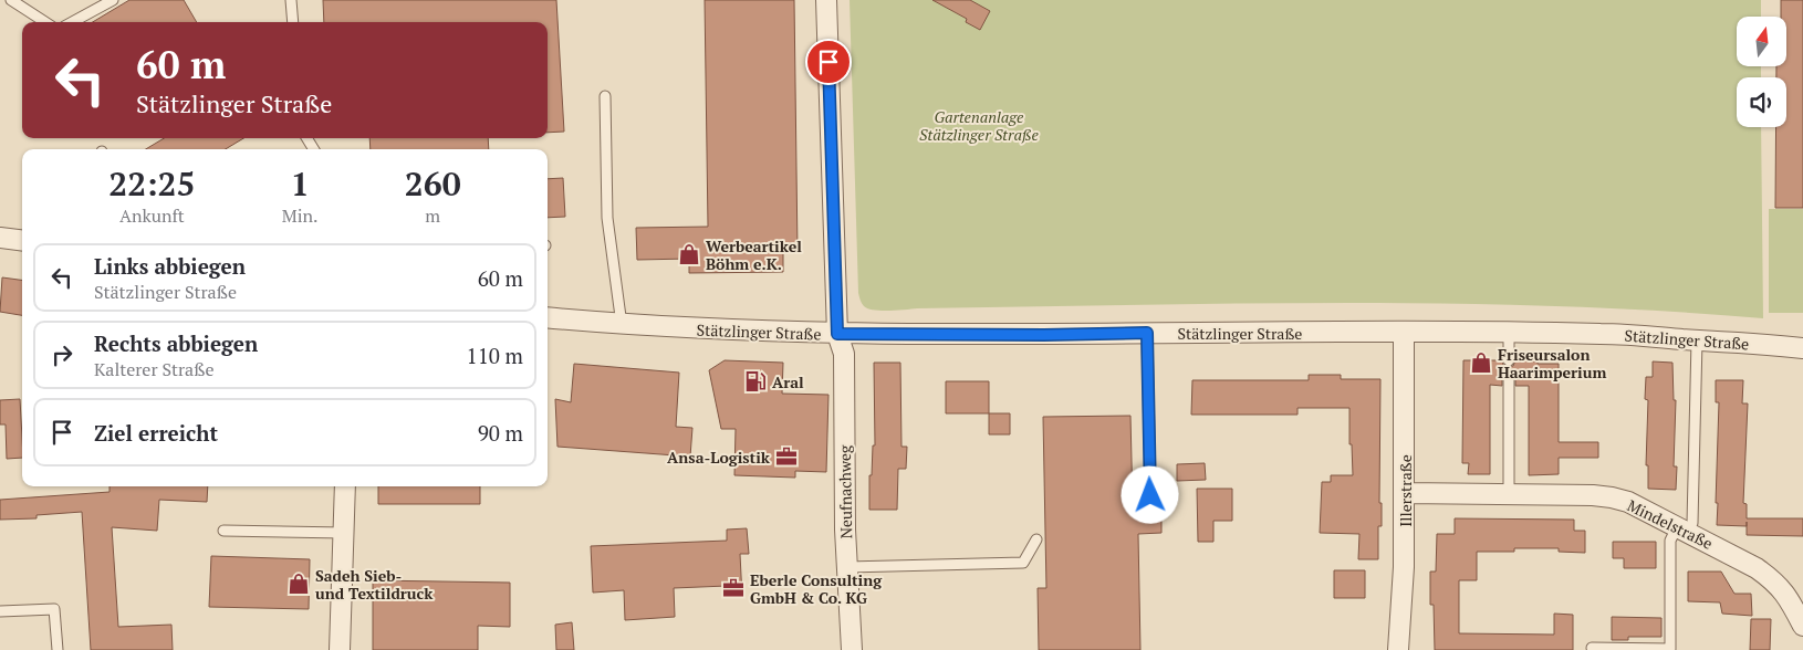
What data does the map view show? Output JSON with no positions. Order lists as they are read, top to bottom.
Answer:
{
  "streets": {
    "street": [
      "Stätzlinger Straße",
      "Illerstraße",
      "Neufnachweg",
      "Mindelstraße"
    ]
  },
  "crossings": [
    ["Stätzlinger Straße", "Illerstraße"],
    ["Stätzlinger Straße", "Neufnachweg"],
    ["Illerstraße", "Mindelstraße"]
  ],
  "parks": ["Gartenanlage Stätzlinger Straße"],
  "places": {
    "shop": ["Werbeartikel Böhm e.K.", "Friseursalon Haarimperium", "Sadeh Sieb- und Textildruck"],
    "fuel station": ["Aral"],
    "office": ["Ansa-Logistik", "Eberle Consulting GmbH & Co. KG"]
  },
  "north": "top",
  "page": {
    "turn": ["60 m", "Stätzlinger Straße"],
    "eta": [
      "22:25",
      "Ankunft",
      "1",
      "Min.",
      "260",
      "m"
    ],
    "list": [
      {
        "name": "Links abbiegen",
        "note": "Stätzlinger Straße",
        "value": "60 m"
      },
      {
        "name": "Rechts abbiegen",
        "note": "Kalterer Straße",
        "value": "110 m"
      },
      {
        "name": "Ziel erreicht",
        "value": "90 m"
      }
    ]
  }
}
